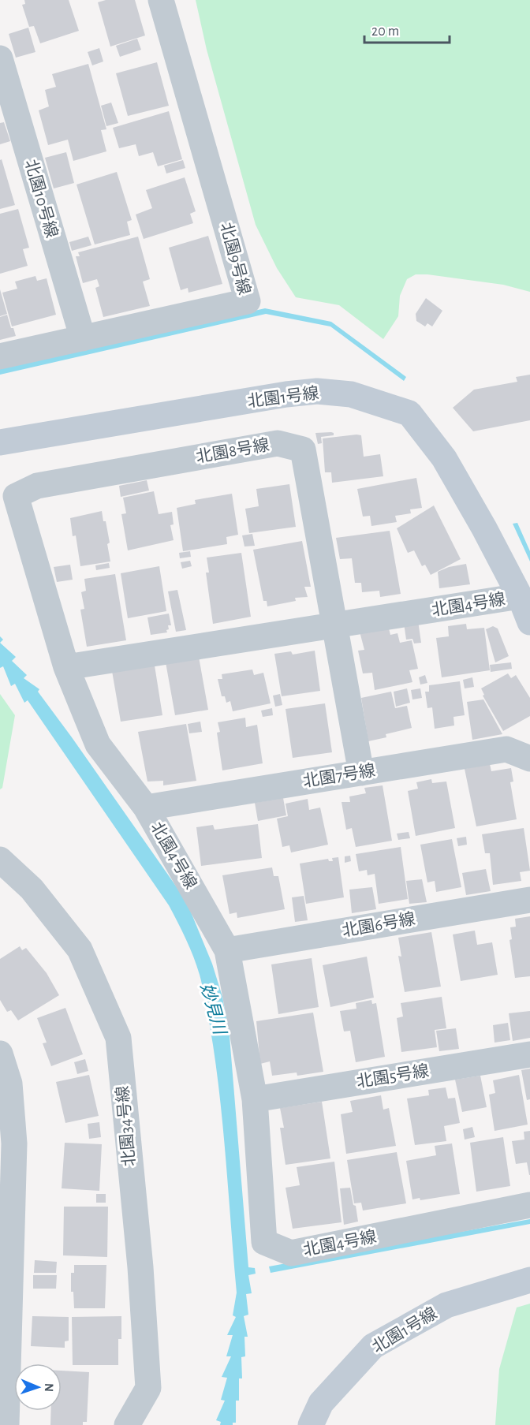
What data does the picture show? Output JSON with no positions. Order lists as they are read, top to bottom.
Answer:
{
  "streets": {
    "street": [
      "北園10号線",
      "北園9号線",
      "北園1号線",
      "北園8号線",
      "北園4号線",
      "北園7号線",
      "北園6号線",
      "北園5号線",
      "北園34号線"
    ]
  },
  "crossings": [
    ["北園10号線", "北園9号線"],
    ["北園1号線", "北園4号線"],
    ["北園8号線", "北園4号線"],
    ["北園8号線", "北園7号線"],
    ["北園4号線", "北園7号線"],
    ["北園4号線", "北園6号線"],
    ["北園4号線", "北園5号線"]
  ],
  "water": ["妙見川"],
  "scale_bar": "20 m",
  "north": "right"
}
